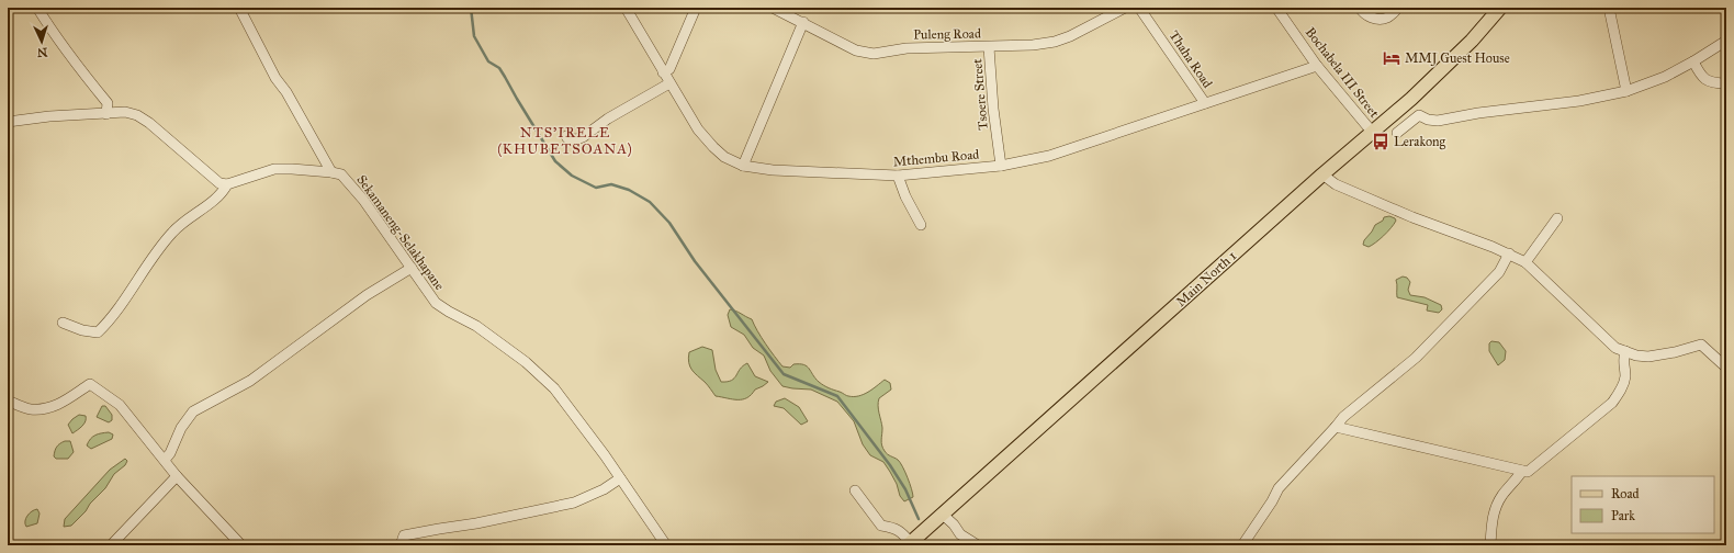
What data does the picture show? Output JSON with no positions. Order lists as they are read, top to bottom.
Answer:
{
  "streets": {
    "main road": ["Main North 1"],
    "street": [
      "Puleng Road",
      "Thaha Road",
      "Bochabela III Street",
      "Tsoere Street",
      "Mthembu Road",
      "Sekamaneng-Selakhapane"
    ]
  },
  "crossings": [
    ["Puleng Road", "Tsoere Street"],
    ["Thaha Road", "Mthembu Road"],
    ["Bochabela III Street", "Mthembu Road"],
    ["Bochabela III Street", "Main North 1"],
    ["Tsoere Street", "Mthembu Road"]
  ],
  "districts": ["NTS'IRELE (KHUBETSOANA)"],
  "places": {
    "hotel": ["MMJ Guest House"],
    "bus stop": ["Lerakong"]
  },
  "legend": ["Road", "Park"],
  "north": "bottom"
}
